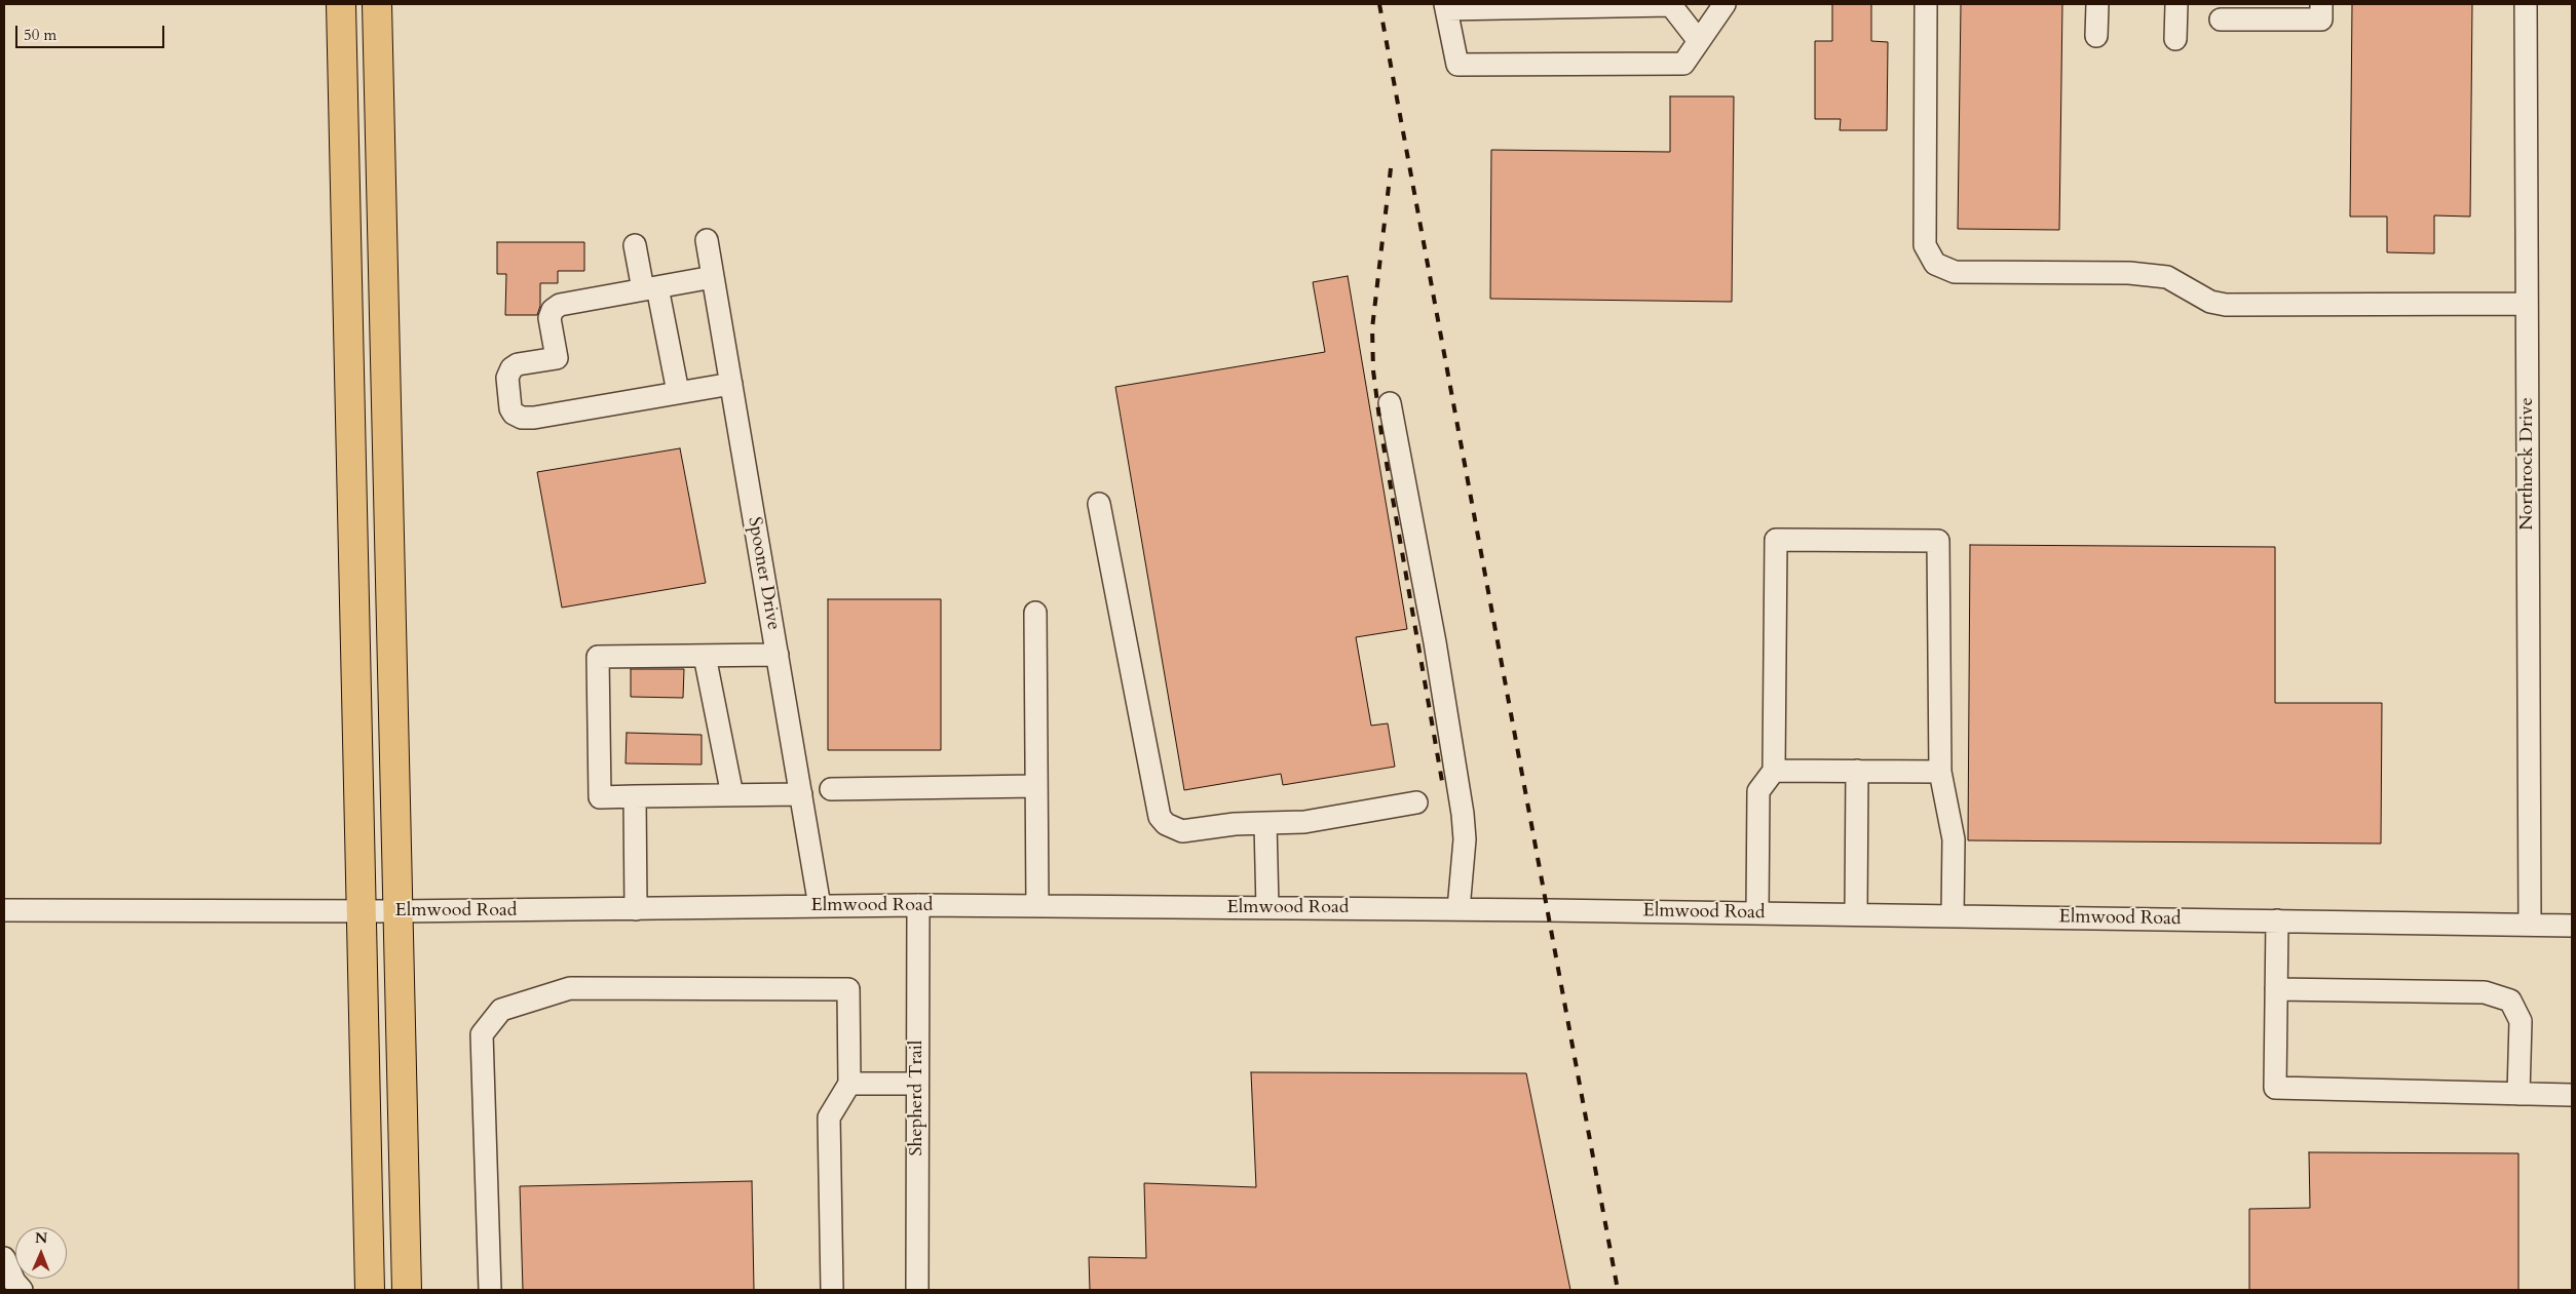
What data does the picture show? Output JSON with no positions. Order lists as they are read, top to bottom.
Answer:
{
  "streets": {
    "street": [
      "Northrock Drive",
      "Spooner Drive",
      "Elmwood Road",
      "Shepherd Trail"
    ]
  },
  "crossings": [
    ["Northrock Drive", "Elmwood Road"],
    ["Spooner Drive", "Elmwood Road"],
    ["Elmwood Road", "Shepherd Trail"]
  ],
  "scale_bar": "50 m",
  "north": "top"
}
